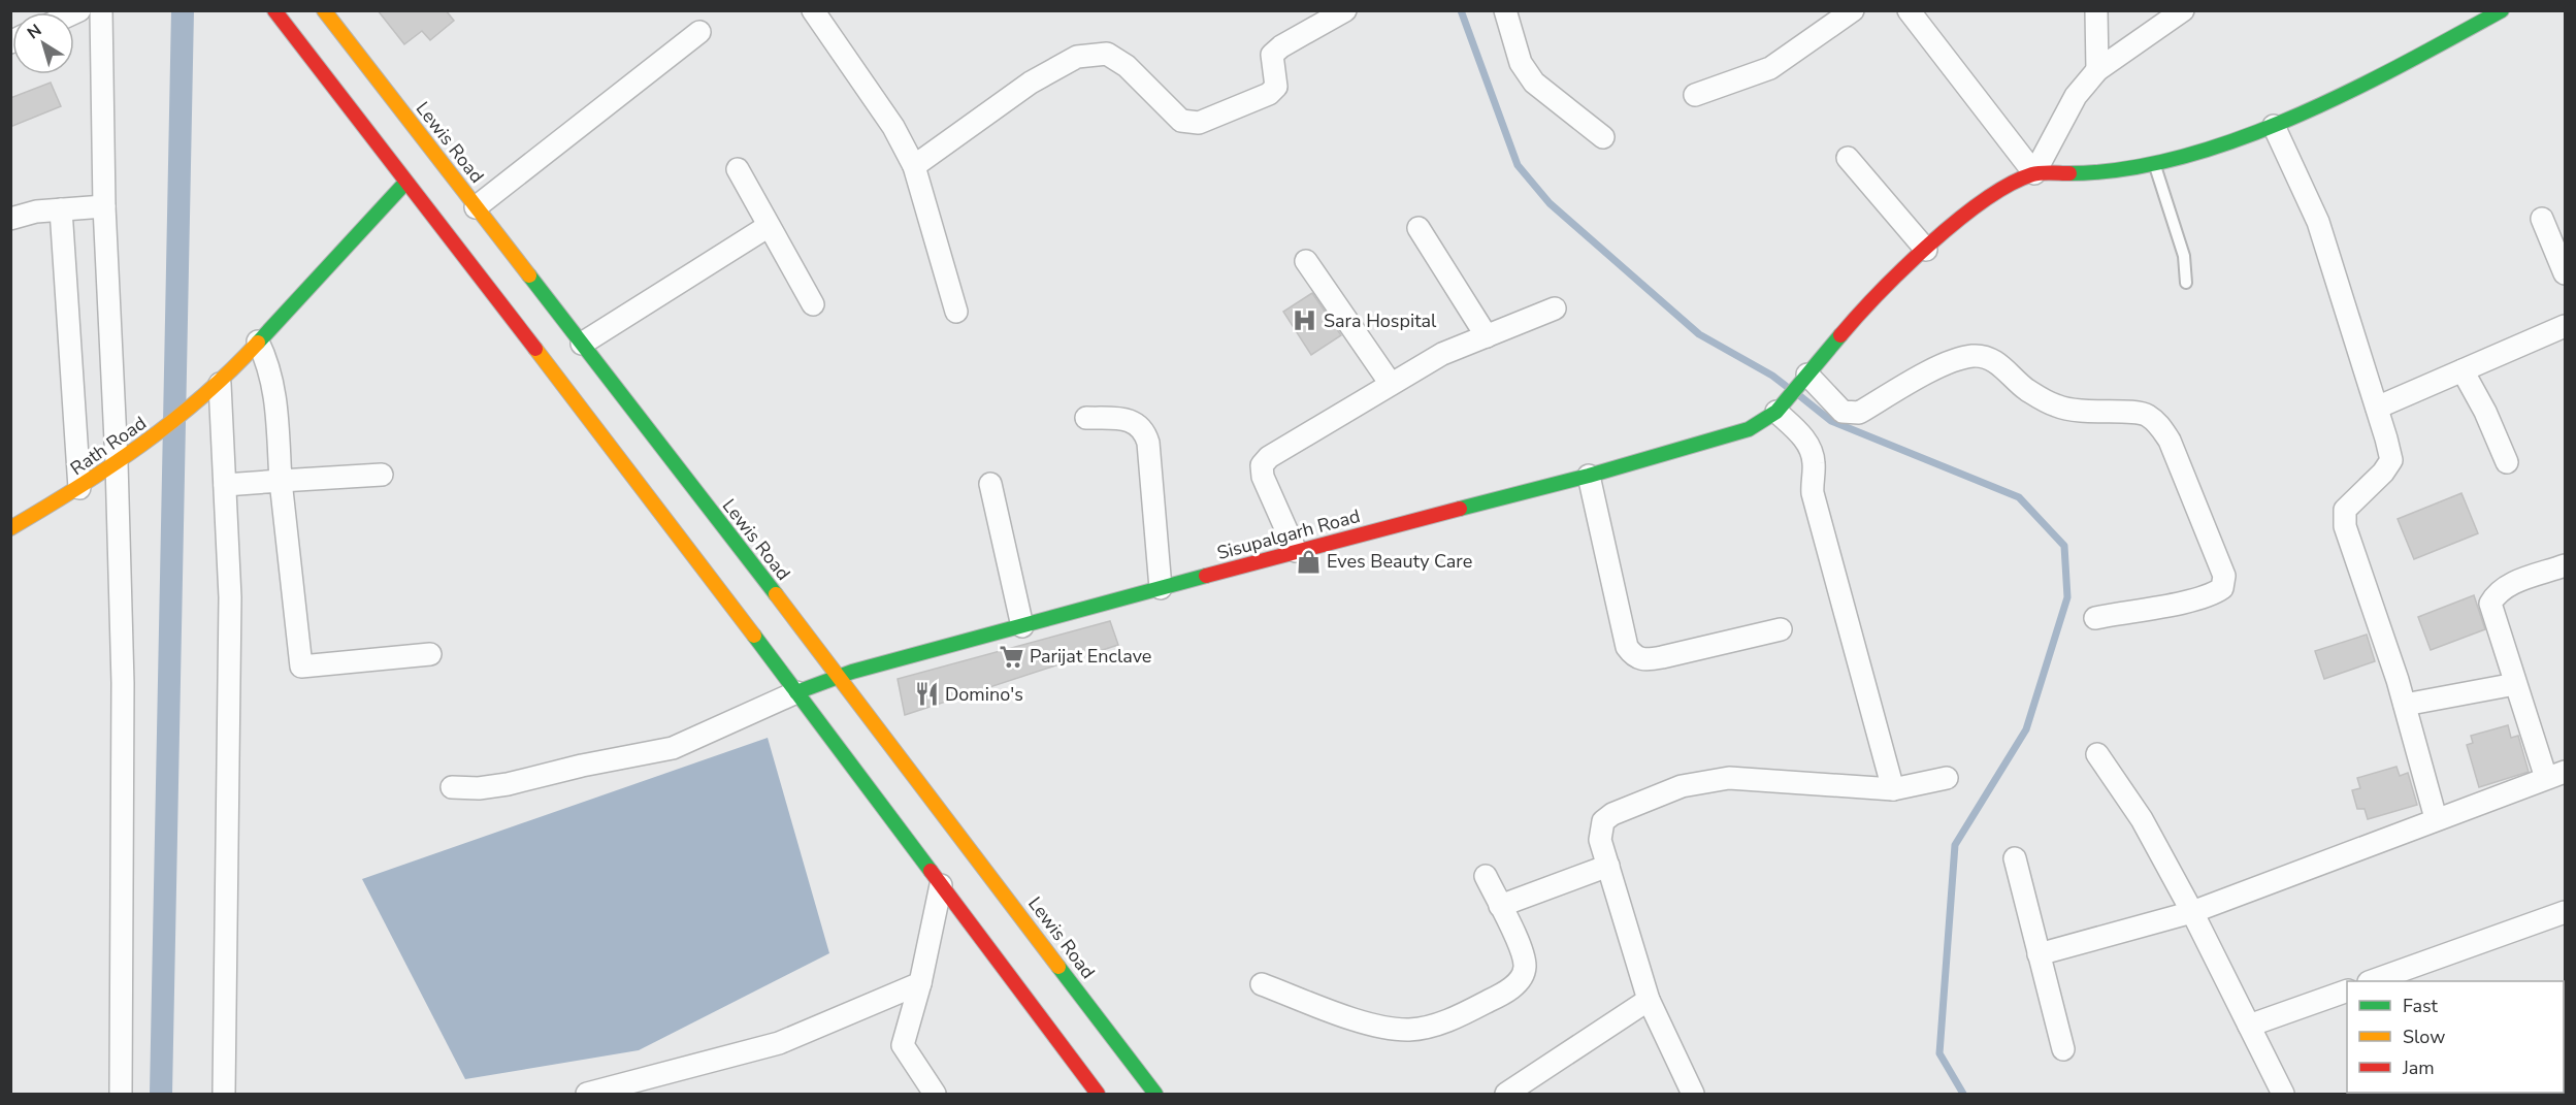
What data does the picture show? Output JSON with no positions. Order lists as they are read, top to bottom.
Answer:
{
  "streets": {
    "main road": ["Lewis Road", "Rath Road", "Sisupalgarh Road"]
  },
  "crossings": [
    ["Lewis Road", "Rath Road"],
    ["Lewis Road", "Sisupalgarh Road"]
  ],
  "places": {
    "hospital": ["Sara Hospital"],
    "shop": ["Eves Beauty Care"],
    "supermarket": ["Parijat Enclave"],
    "restaurant": ["Domino's"]
  },
  "legend": ["Fast", "Slow", "Jam"],
  "north": "top left"
}
